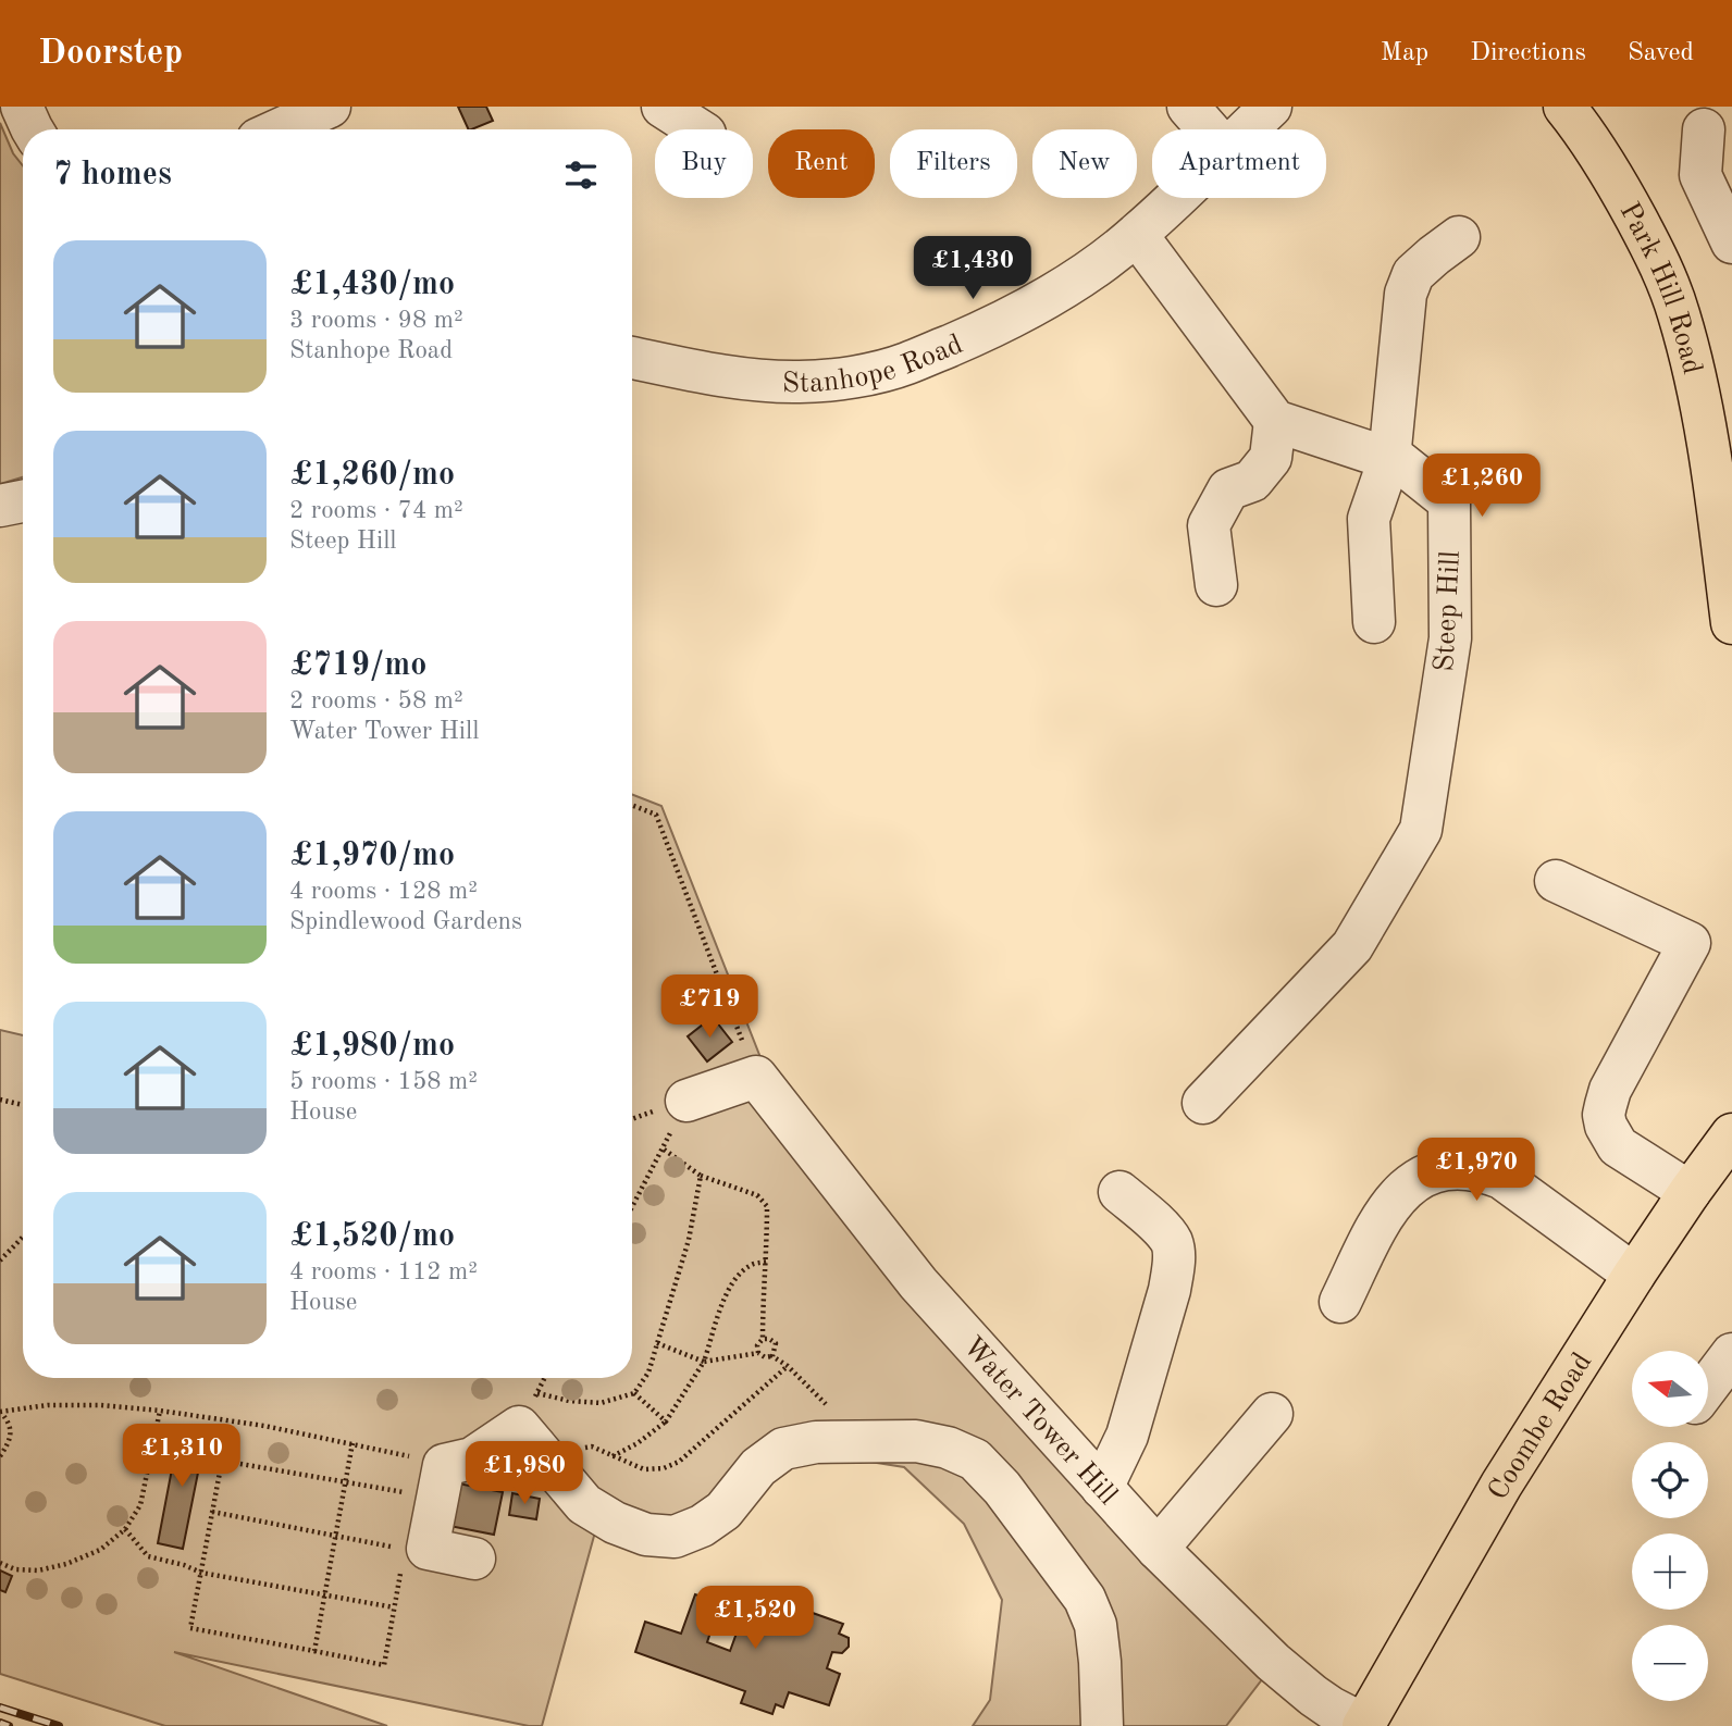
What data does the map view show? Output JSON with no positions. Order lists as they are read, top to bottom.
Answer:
{
  "streets": {
    "main road": ["Park Hill Road", "Coombe Road"],
    "street": ["Stanhope Road", "Steep Hill", "Water Tower Hill"]
  },
  "crossings": [
    ["Water Tower Hill", "Coombe Road"]
  ],
  "north": "left",
  "page": {
    "header": "Doorstep",
    "nav": ["Map", "Directions", "Saved"],
    "chip": [
      "Buy",
      "Rent",
      "Filters",
      "New",
      "Apartment"
    ],
    "heading": "7 homes",
    "list": [
      {
        "name": "£1,430/mo",
        "note": "3 rooms · 98 m² · Stanhope Road"
      },
      {
        "name": "£1,260/mo",
        "note": "2 rooms · 74 m² · Steep Hill"
      },
      {
        "name": "£719/mo",
        "note": "2 rooms · 58 m² · Water Tower Hill"
      },
      {
        "name": "£1,970/mo",
        "note": "4 rooms · 128 m² · Spindlewood Gardens"
      },
      {
        "name": "£1,980/mo",
        "note": "5 rooms · 158 m² · House"
      },
      {
        "name": "£1,520/mo",
        "note": "4 rooms · 112 m² · House"
      }
    ],
    "price": [
      "£1,430",
      "£1,260",
      "£719",
      "£1,970",
      "£1,310",
      "£1,980",
      "£1,520"
    ],
    "map_buttons": ["+", "−"]
  }
}
